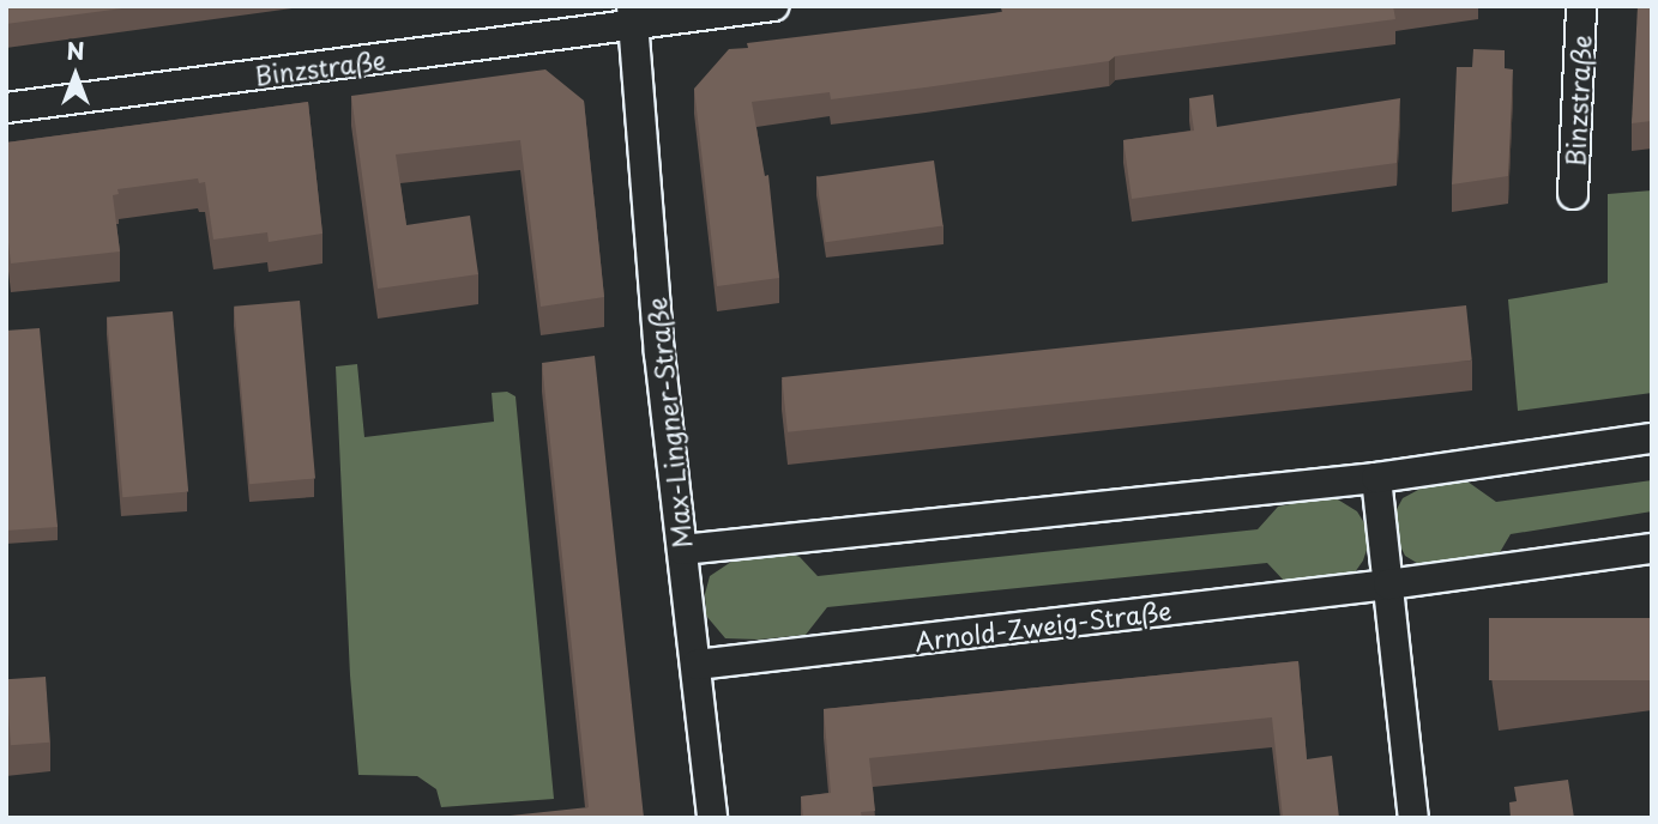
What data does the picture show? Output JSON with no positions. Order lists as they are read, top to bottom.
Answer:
{
  "streets": {
    "street": ["Binzstraße", "Max-Lingner-Straße", "Arnold-Zweig-Straße"]
  },
  "crossings": [
    ["Binzstraße", "Max-Lingner-Straße"],
    ["Max-Lingner-Straße", "Arnold-Zweig-Straße"]
  ],
  "north": "top"
}
